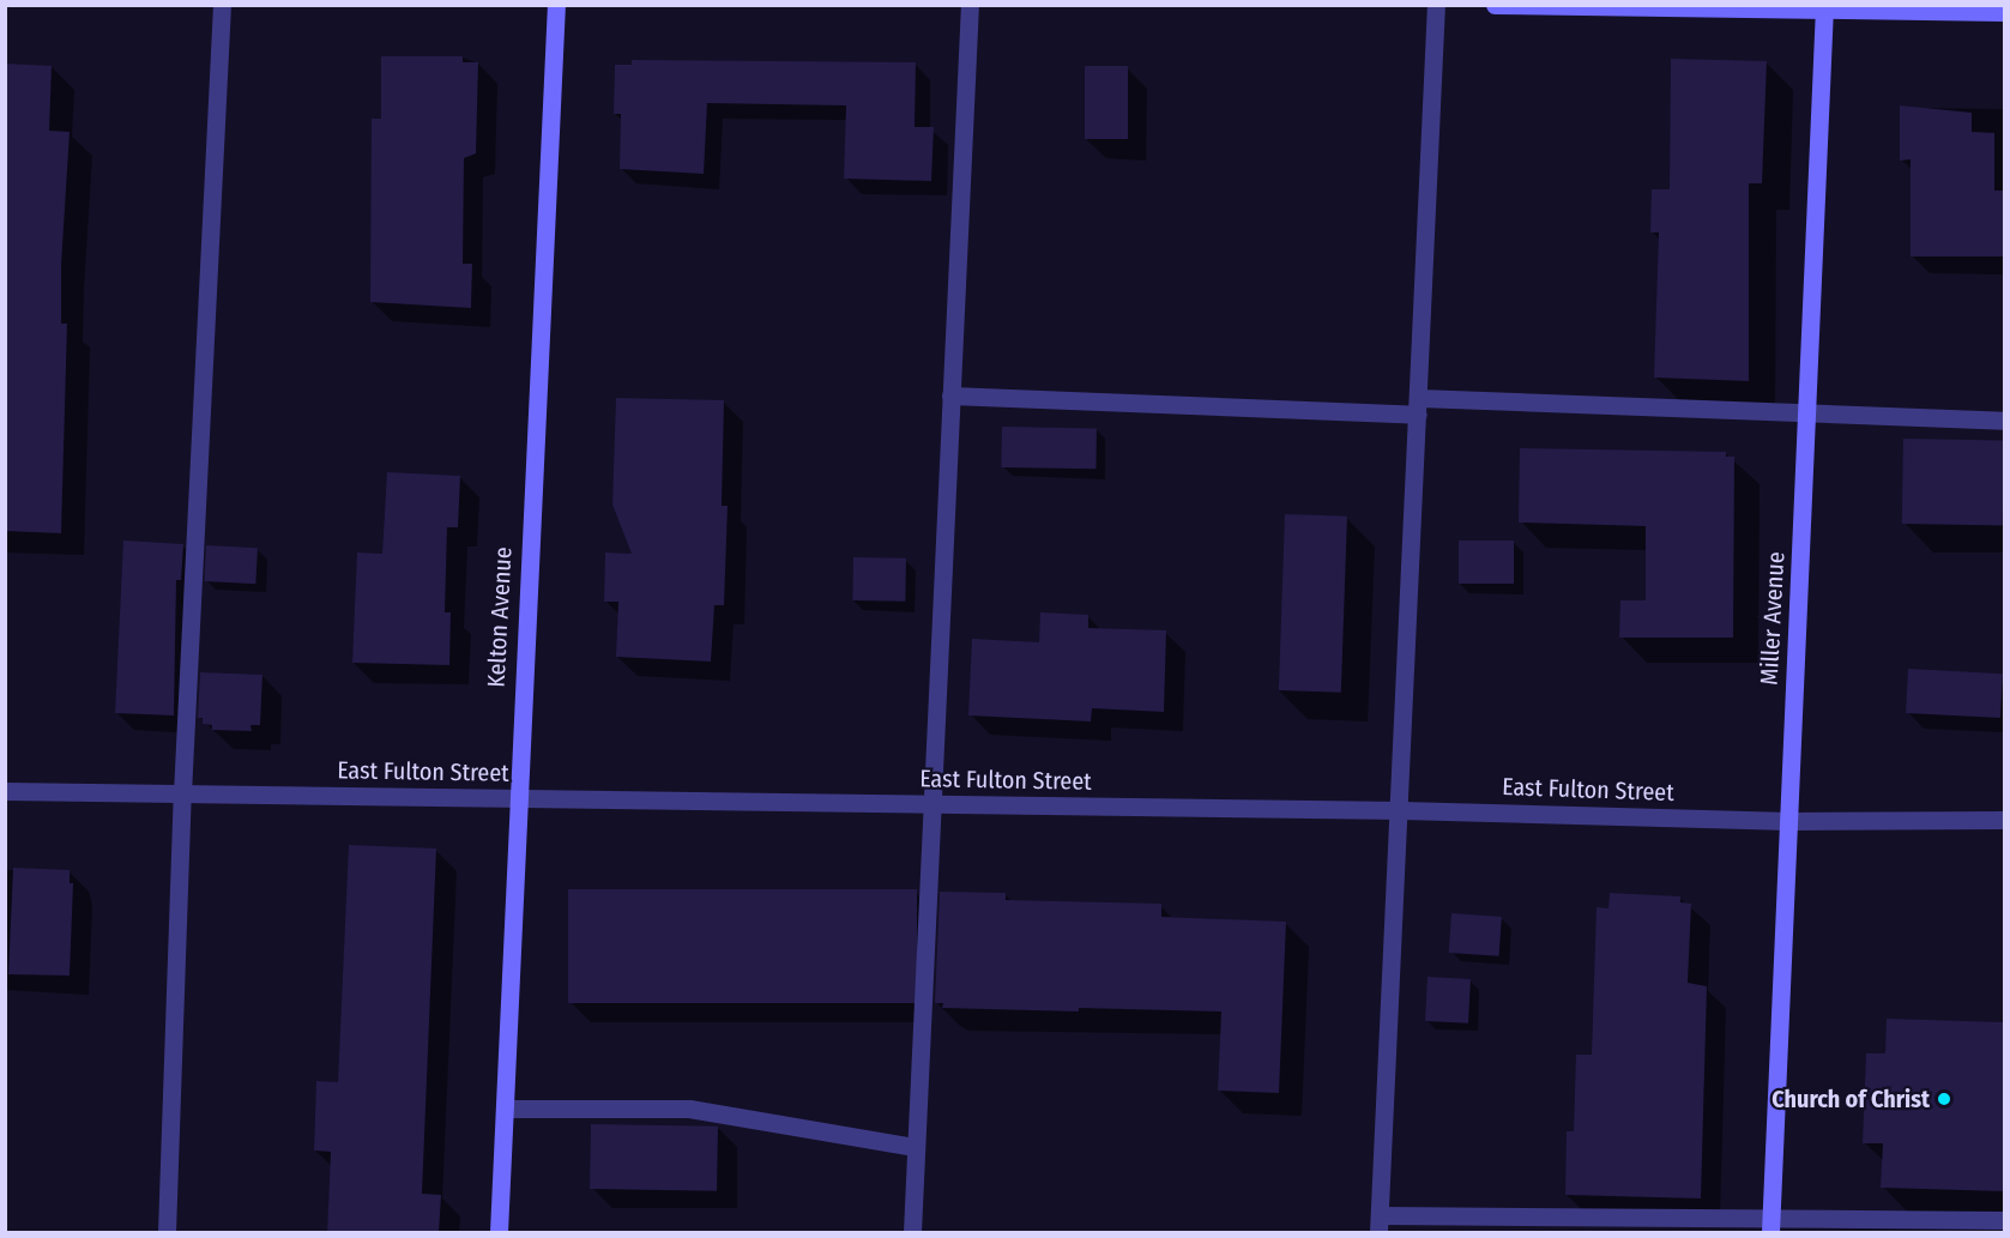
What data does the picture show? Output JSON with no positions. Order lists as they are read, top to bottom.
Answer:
{
  "streets": {
    "main road": ["Kelton Avenue", "Miller Avenue"],
    "street": ["East Fulton Street"]
  },
  "crossings": [
    ["Kelton Avenue", "East Fulton Street"],
    ["Miller Avenue", "East Fulton Street"]
  ],
  "places": ["Church of Christ"]
}
